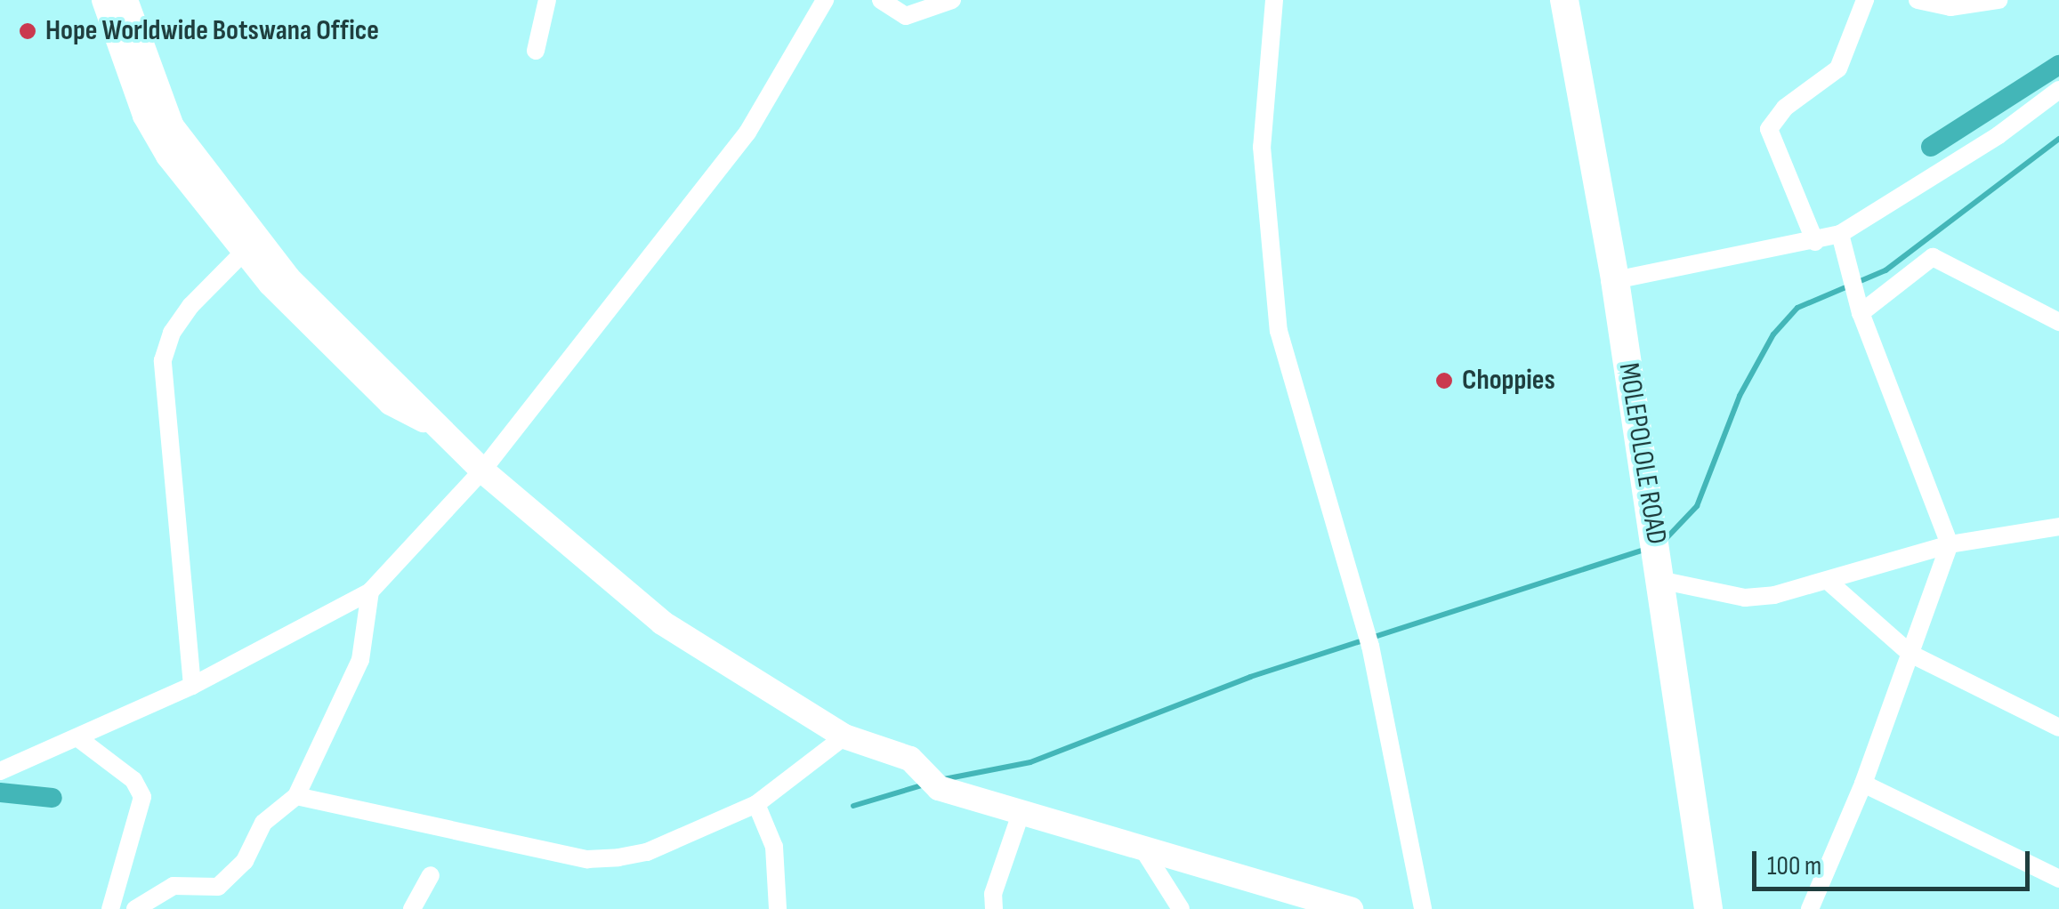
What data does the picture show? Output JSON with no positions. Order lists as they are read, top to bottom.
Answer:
{
  "streets": {
    "main road": ["MOLEPOLOLE ROAD"]
  },
  "places": ["Hope Worldwide Botswana Office", "Choppies"],
  "scale_bar": "100 m"
}
